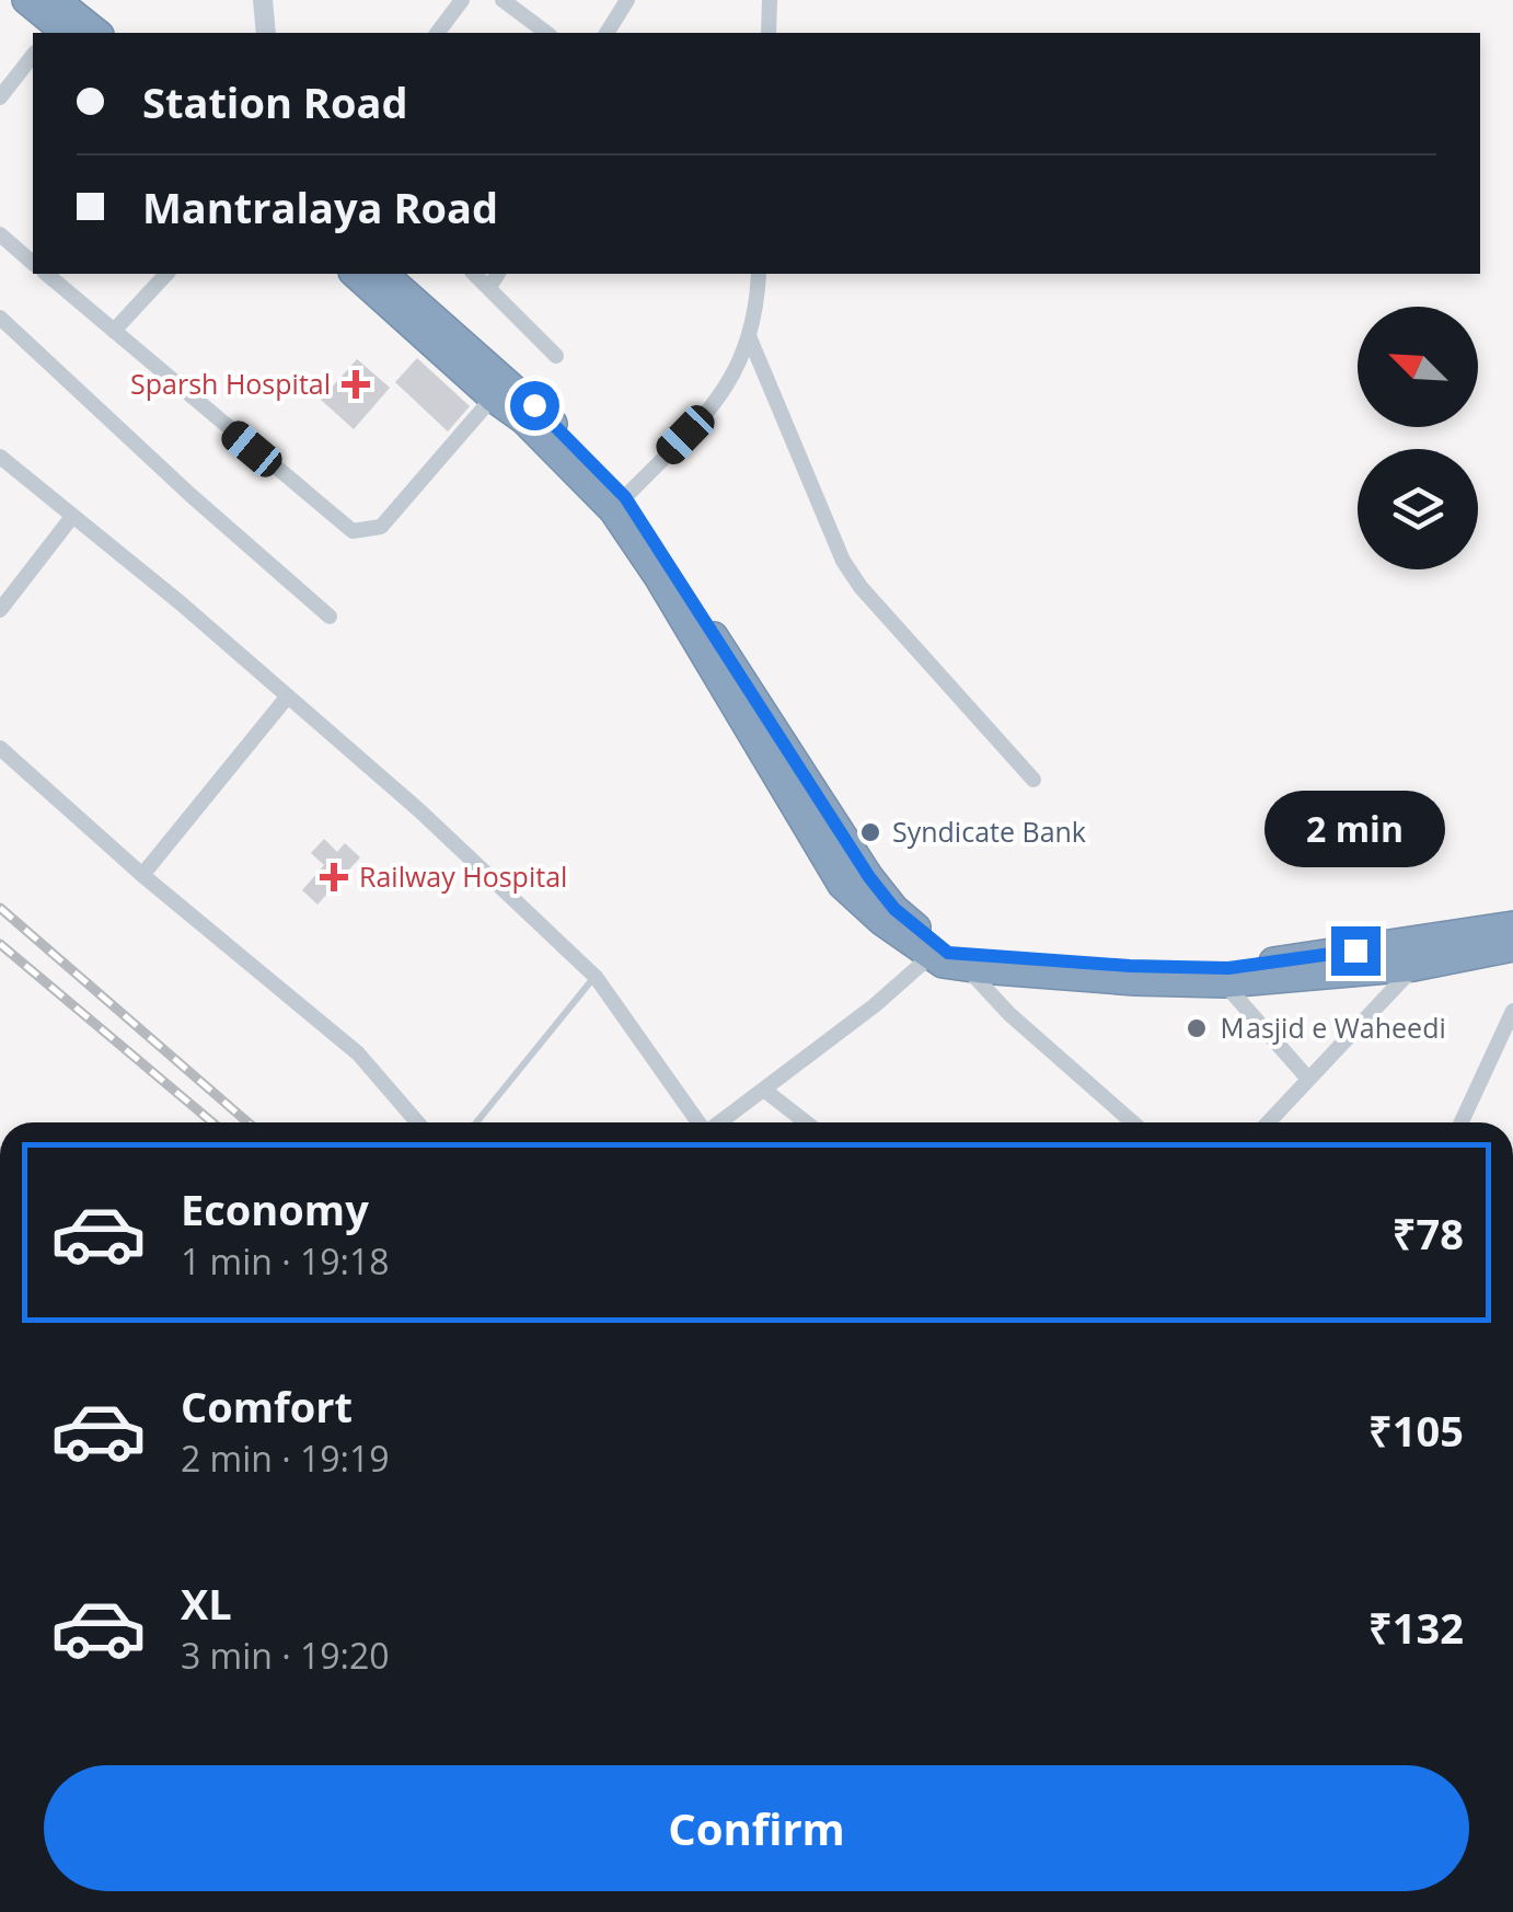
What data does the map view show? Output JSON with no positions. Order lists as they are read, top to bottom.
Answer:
{
  "places": {
    "health": ["Sparsh Hospital", "Railway Hospital"],
    "other": ["Syndicate Bank", "Ｍasjid e Waheedi"]
  },
  "north": "top left",
  "page": {
    "banner": ["Station Road", "Mantralaya Road"],
    "bubble": "2 min",
    "list": [
      {
        "name": "Economy",
        "note": "1 min · 19:18",
        "value": "₹78"
      },
      {
        "name": "Comfort",
        "note": "2 min · 19:19",
        "value": "₹105"
      },
      {
        "name": "XL",
        "note": "3 min · 19:20",
        "value": "₹132"
      }
    ],
    "buttons": "Confirm"
  }
}
